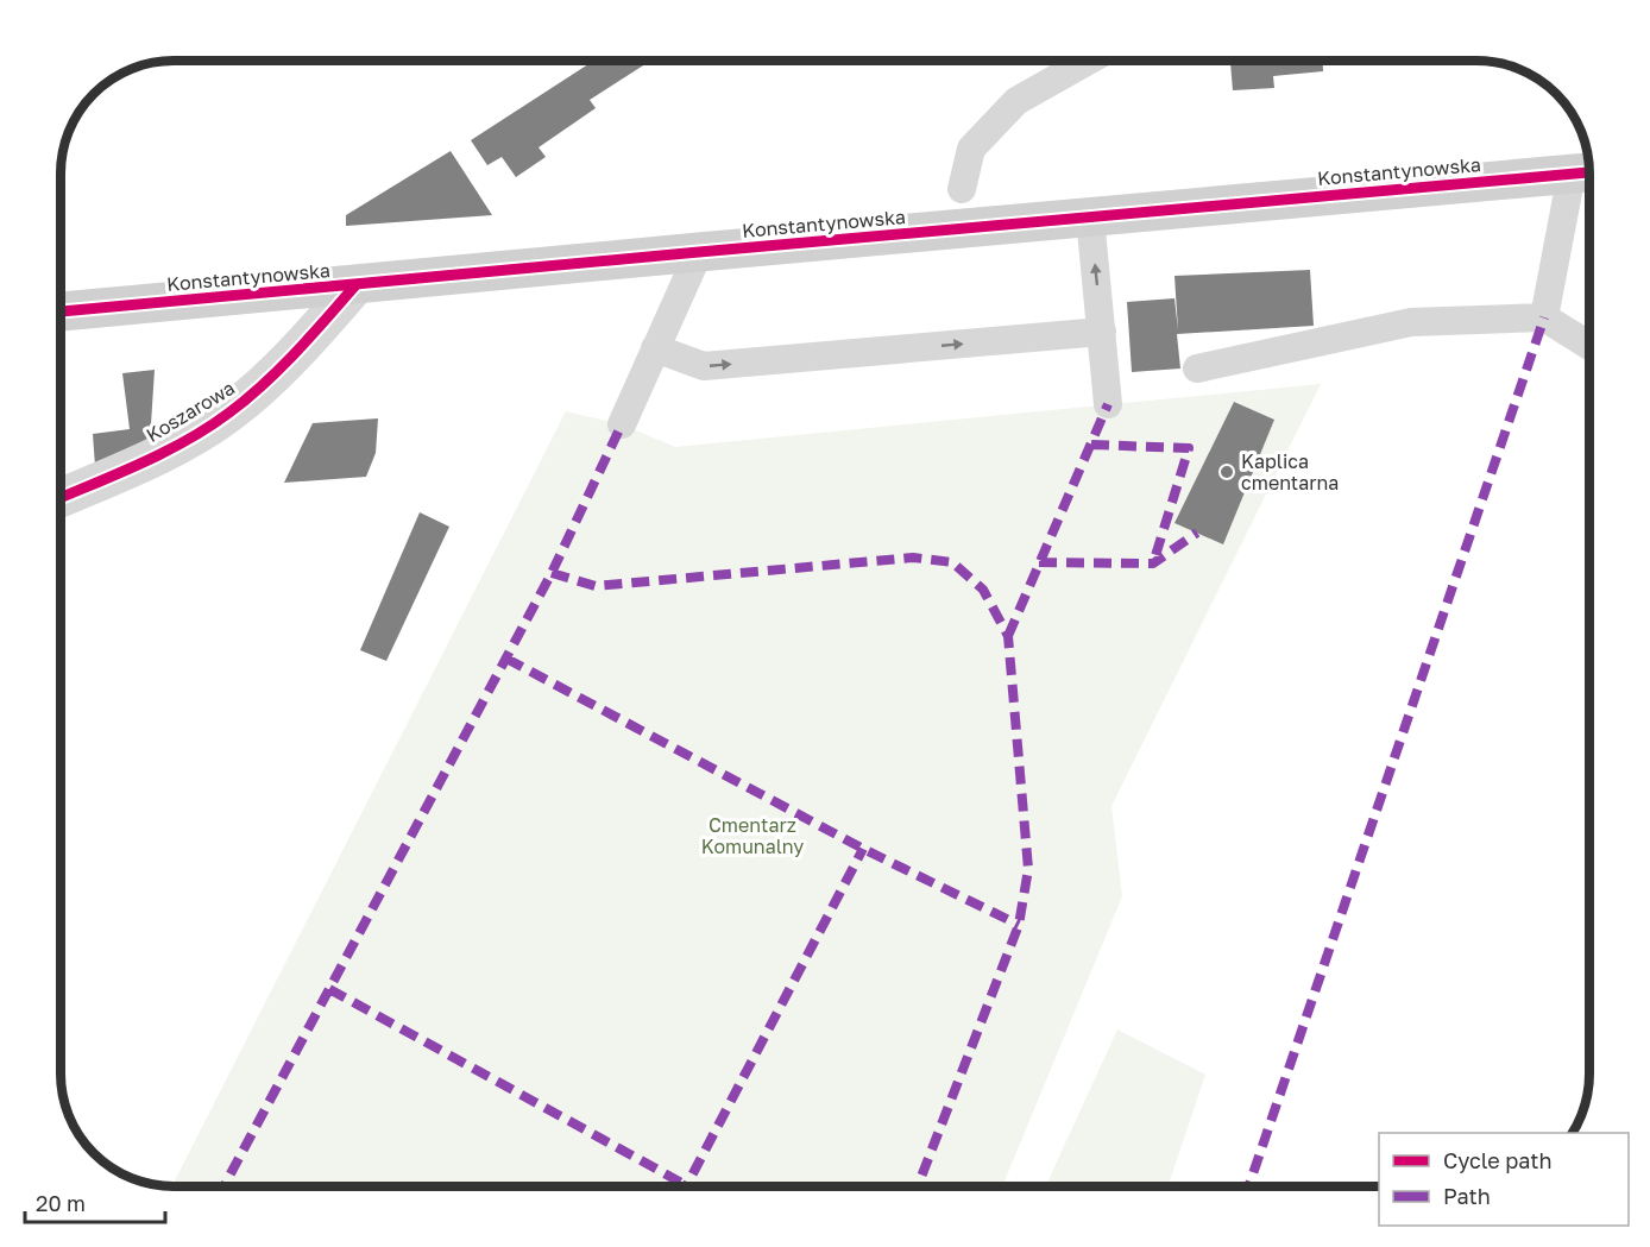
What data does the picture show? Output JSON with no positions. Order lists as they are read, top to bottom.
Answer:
{
  "streets": {
    "main road": ["Konstantynowska"],
    "street": ["Koszarowa"]
  },
  "crossings": [
    ["Konstantynowska", "Koszarowa"]
  ],
  "parks": ["Cmentarz Komunalny"],
  "places": ["Kaplica cmentarna"],
  "legend": ["Cycle path", "Path"],
  "scale_bar": "20 m"
}
